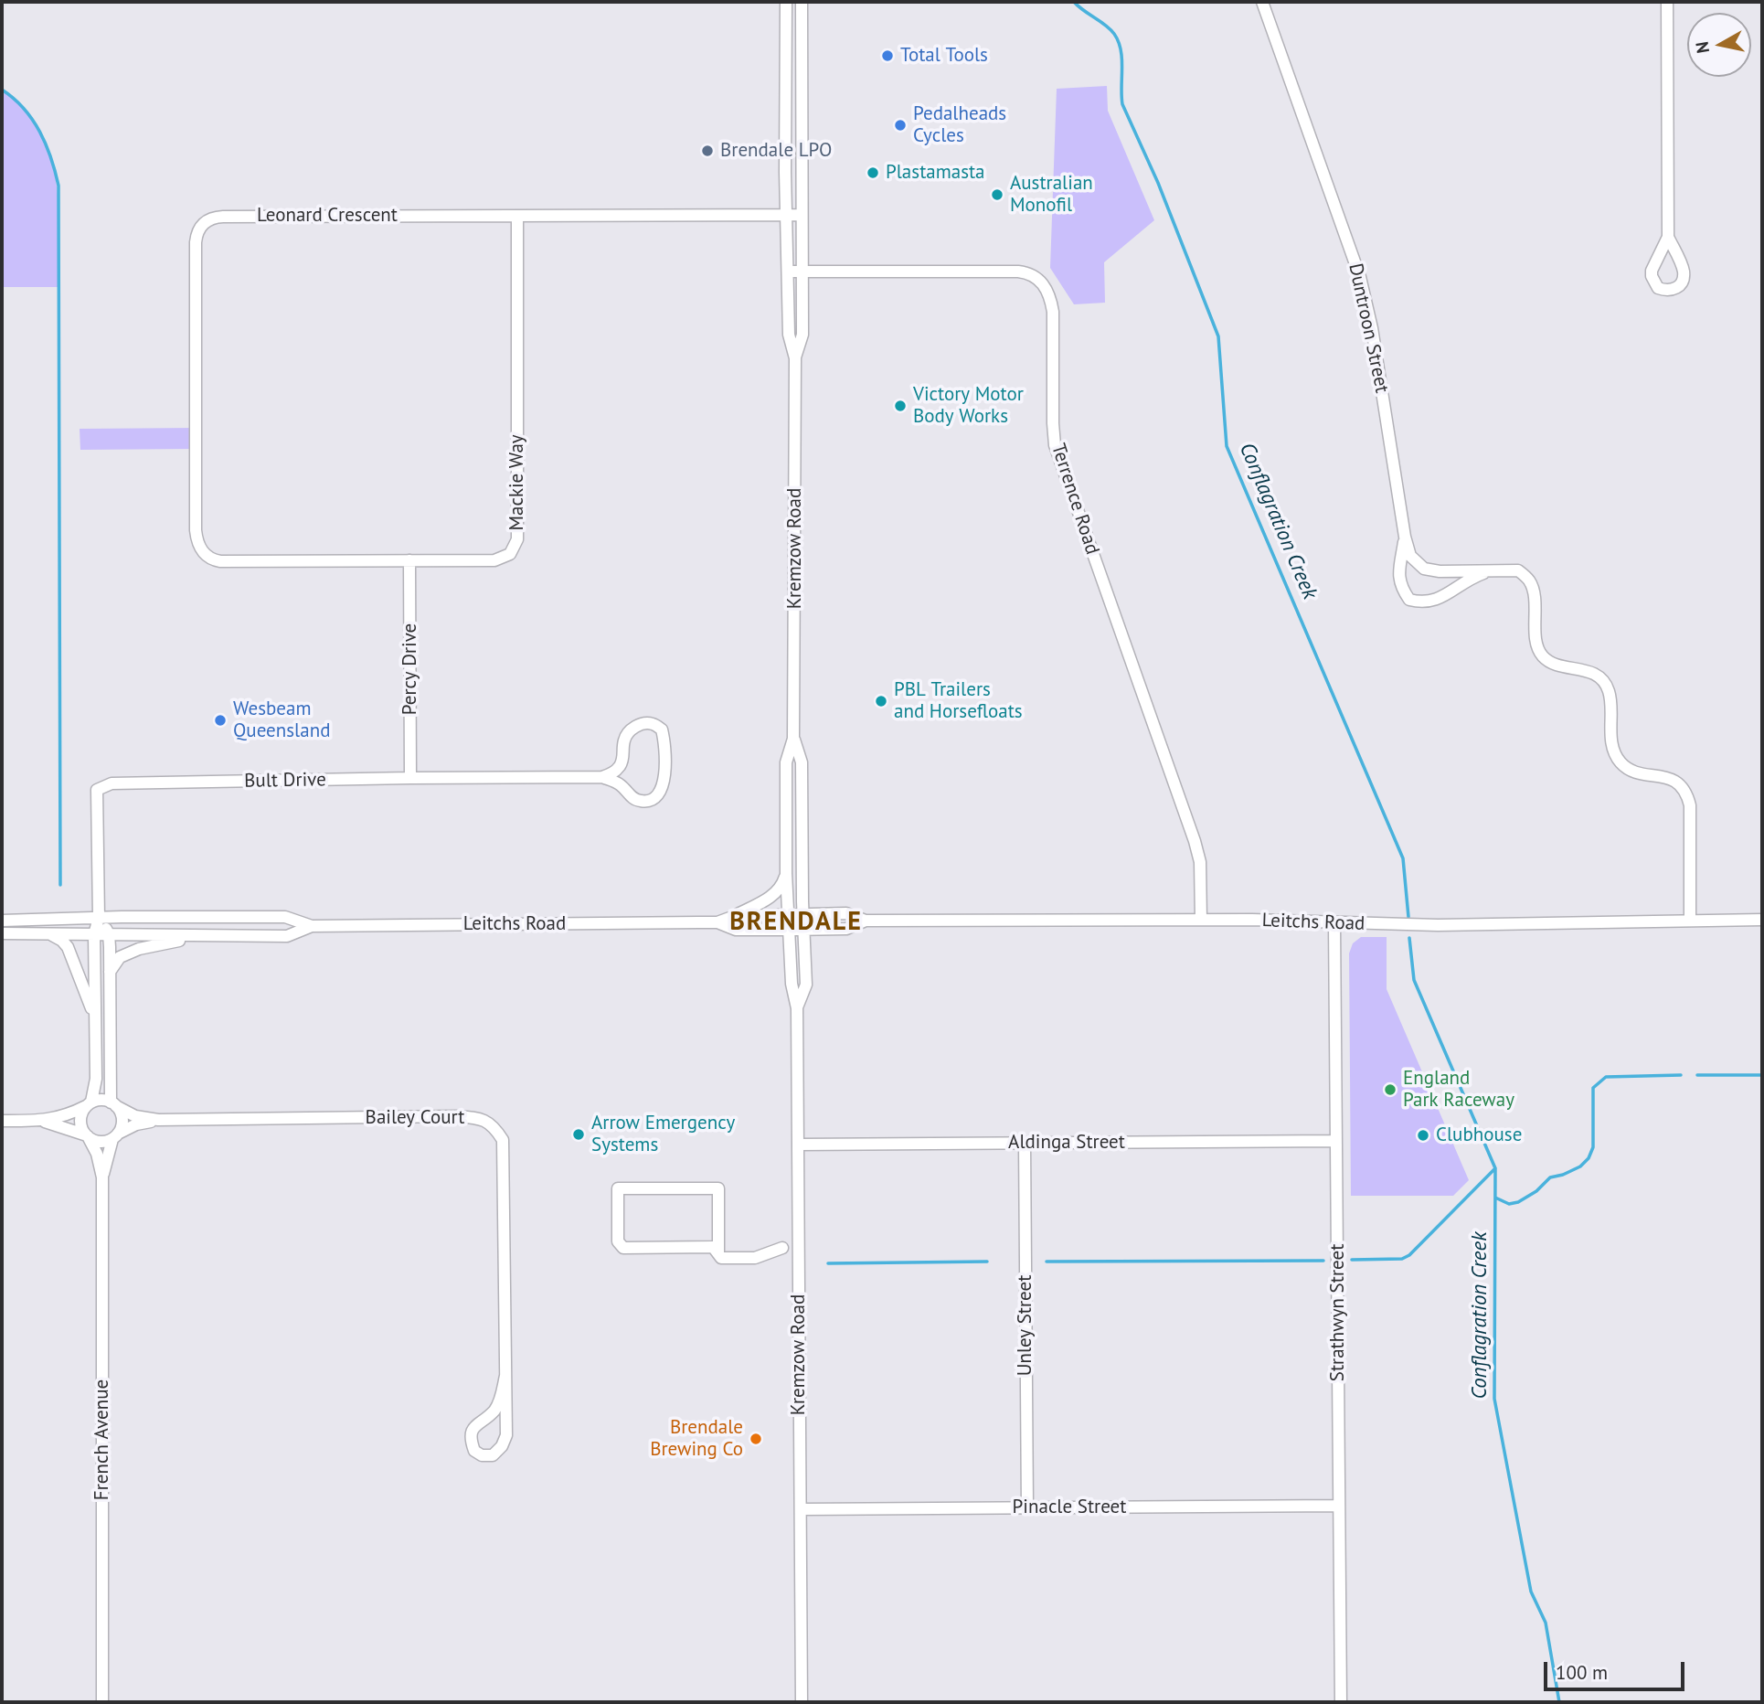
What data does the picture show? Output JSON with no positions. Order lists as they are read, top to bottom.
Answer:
{
  "streets": {
    "street": [
      "Leonard Crescent",
      "Duntroon Street",
      "Mackie Way",
      "Terrence Road",
      "Kremzow Road",
      "Percy Drive",
      "Bult Drive",
      "Leitchs Road",
      "Bailey Court",
      "Aldinga Street",
      "Strathwyn Street",
      "Unley Street",
      "French Avenue",
      "Pinacle Street"
    ]
  },
  "crossings": [
    ["Leonard Crescent", "Mackie Way"],
    ["Leonard Crescent", "Kremzow Road"],
    ["Duntroon Street", "Leitchs Road"],
    ["Mackie Way", "Percy Drive"],
    ["Terrence Road", "Kremzow Road"],
    ["Terrence Road", "Leitchs Road"],
    ["Kremzow Road", "Leitchs Road"],
    ["Kremzow Road", "Aldinga Street"],
    ["Kremzow Road", "Pinacle Street"],
    ["Percy Drive", "Bult Drive"],
    ["Bult Drive", "Leitchs Road"],
    ["Leitchs Road", "Strathwyn Street"],
    ["Bailey Court", "French Avenue"],
    ["Aldinga Street", "Strathwyn Street"],
    ["Aldinga Street", "Unley Street"],
    ["Strathwyn Street", "Pinacle Street"],
    ["Unley Street", "Pinacle Street"]
  ],
  "districts": ["BRENDALE"],
  "water": ["Conflagration Creek"],
  "places": [
    "Total Tools",
    "Pedalheads Cycles",
    "Brendale LPO",
    "Plastamasta",
    "Australian Monofil",
    "Victory Motor Body Works",
    "PBL Trailers and Horsefloats",
    "Wesbeam Queensland",
    "England Park Raceway",
    "Arrow Emergency Systems",
    "Clubhouse",
    "Brendale Brewing Co"
  ],
  "scale_bar": "100 m",
  "north": "left"
}
